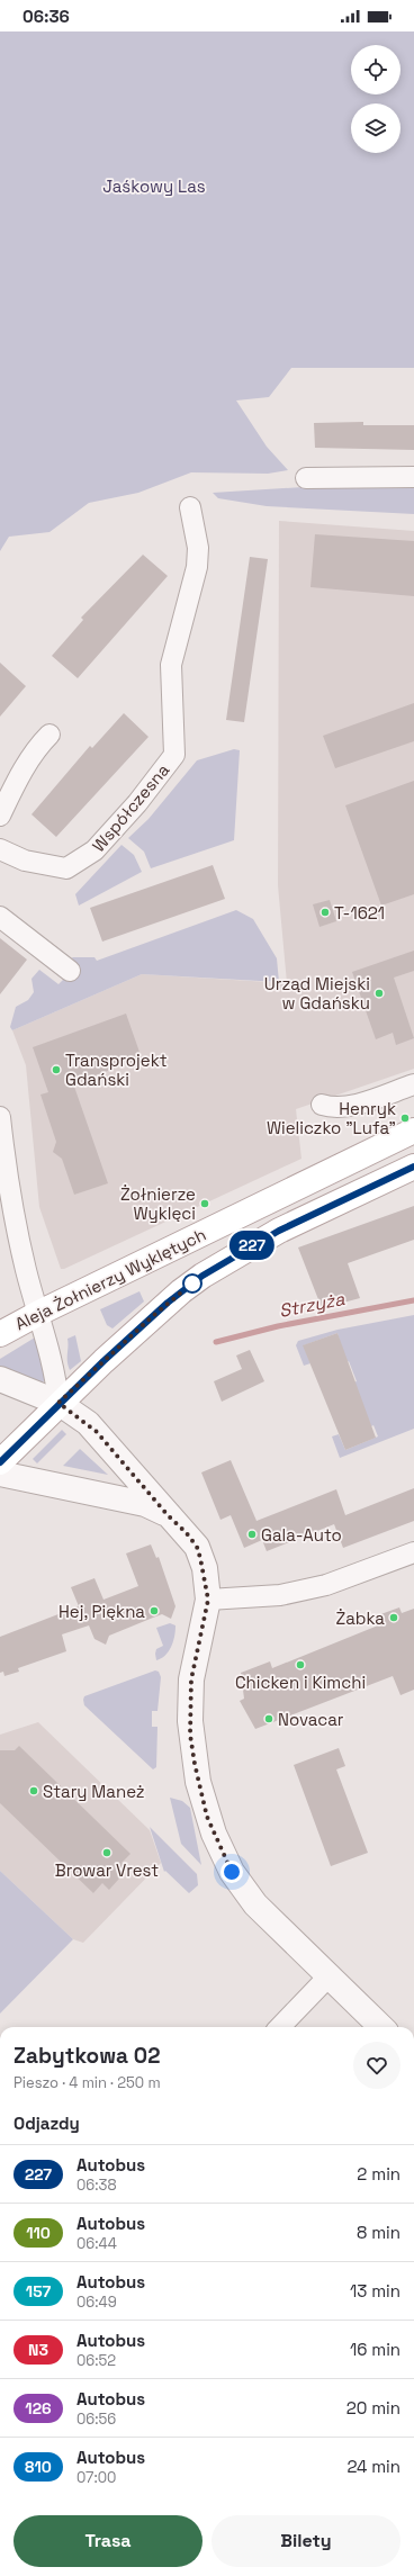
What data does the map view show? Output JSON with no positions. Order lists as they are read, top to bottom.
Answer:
{
  "streets": {
    "main road": ["Aleja Żołnierzy Wyklętych"],
    "street": ["Współczesna"]
  },
  "water": ["Strzyża"],
  "parks": ["Jaśkowy Las"],
  "places": [
    "T-1621",
    "Urząd Miejski w Gdańsku",
    "Transprojekt Gdański",
    "Henryk Wieliczko \"Lufa\"",
    "Żołnierze Wyklęci",
    "Gala-Auto",
    "Hej, Piękna",
    "Żabka",
    "Chicken i Kimchi",
    "Novacar",
    "Stary Maneż",
    "Browar Vrest"
  ],
  "lines": ["bus line 227"],
  "page": {
    "status": "06:36",
    "on_map": "227",
    "heading": [
      ["Zabytkowa 02", "Pieszo · 4 min · 250 m"],
      "Odjazdy"
    ],
    "list": [
      {
        "mark": "227",
        "name": "Autobus",
        "note": "06:38",
        "value": "2 min"
      },
      {
        "mark": "110",
        "name": "Autobus",
        "note": "06:44",
        "value": "8 min"
      },
      {
        "mark": "157",
        "name": "Autobus",
        "note": "06:49",
        "value": "13 min"
      },
      {
        "mark": "N3",
        "name": "Autobus",
        "note": "06:52",
        "value": "16 min"
      },
      {
        "mark": "126",
        "name": "Autobus",
        "note": "06:56",
        "value": "20 min"
      },
      {
        "mark": "810",
        "name": "Autobus",
        "note": "07:00",
        "value": "24 min"
      }
    ],
    "buttons": ["Trasa", "Bilety"]
  }
}
